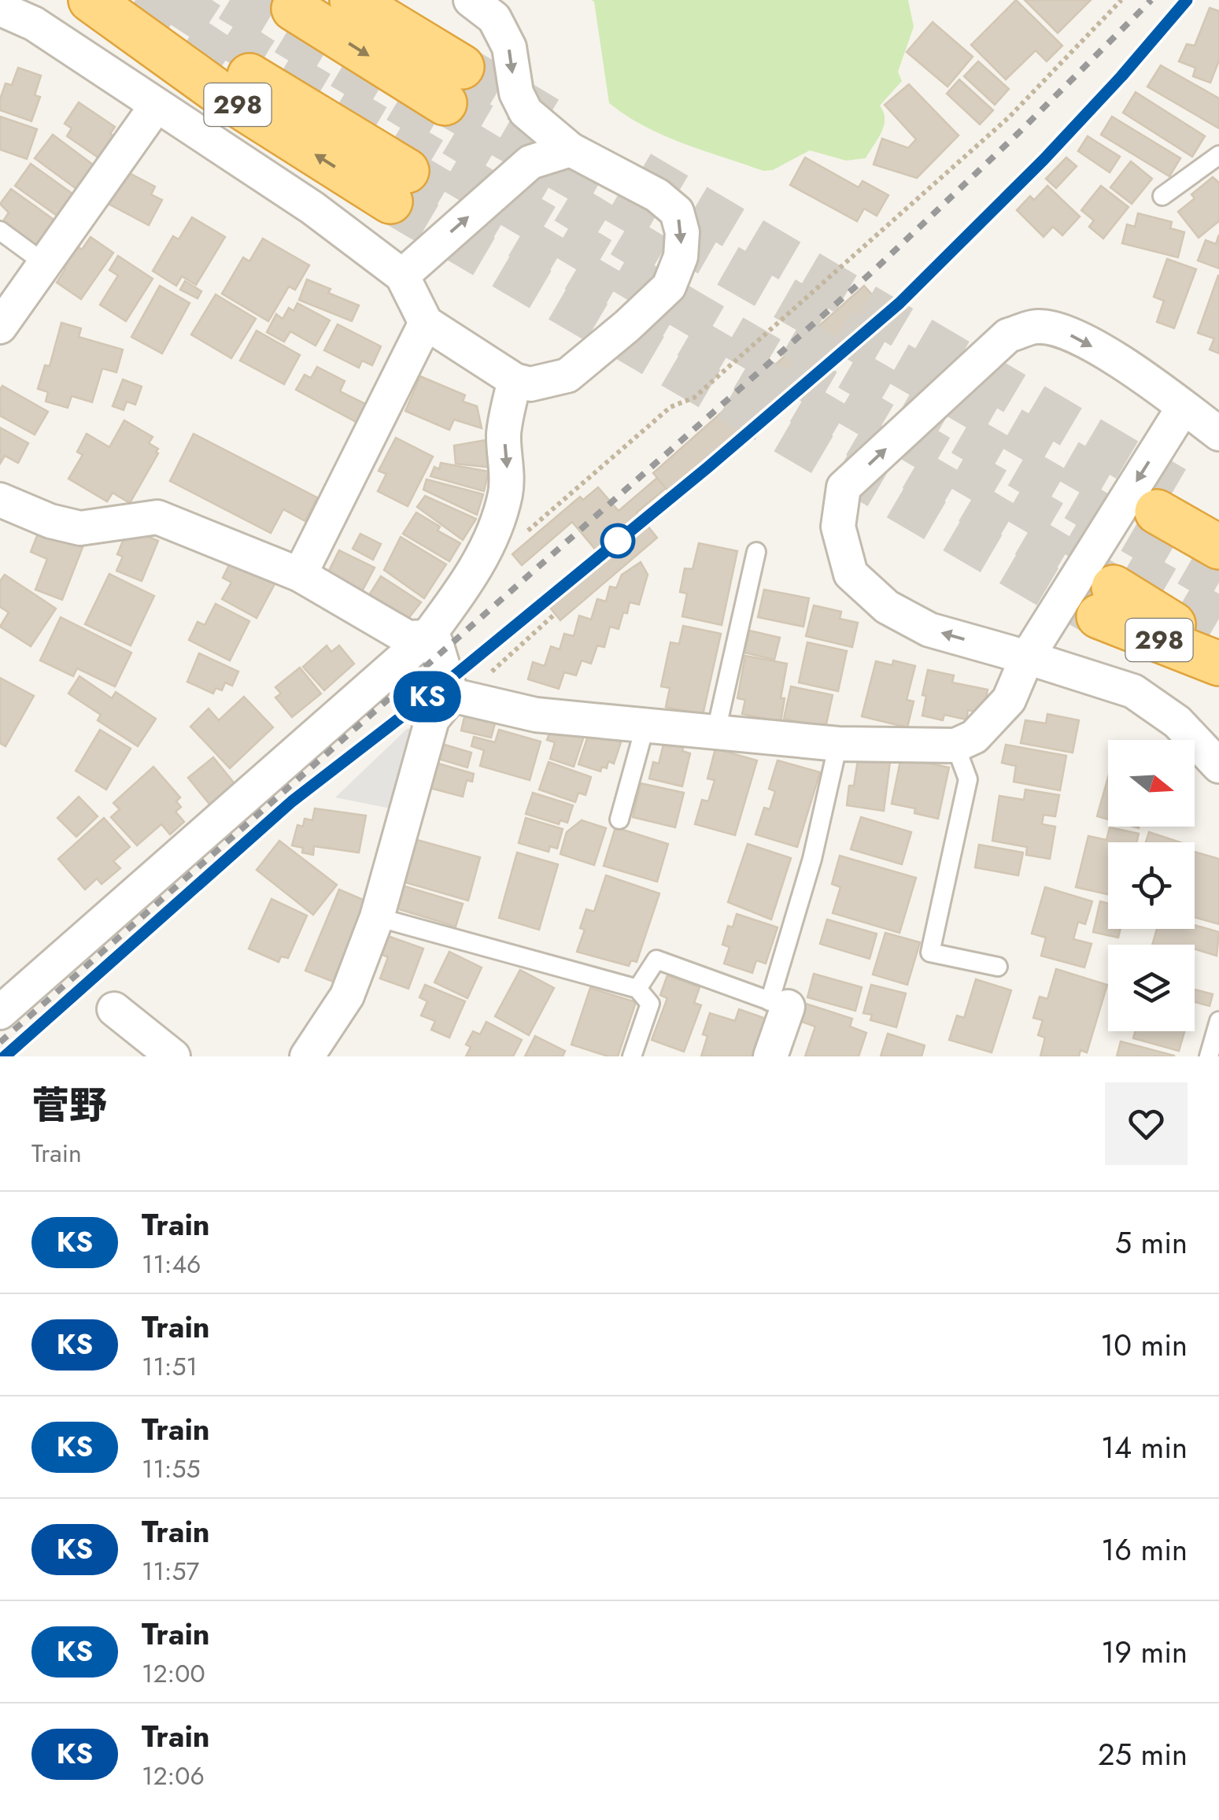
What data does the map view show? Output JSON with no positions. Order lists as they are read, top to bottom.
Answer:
{
  "streets": {
    "highway": ["298"]
  },
  "north": "right",
  "page": {
    "on_map": "KS",
    "heading": ["菅野", "Train"],
    "list": [
      {
        "mark": "KS",
        "name": "Train",
        "note": "11:46",
        "value": "5 min"
      },
      {
        "mark": "KS",
        "name": "Train",
        "note": "11:51",
        "value": "10 min"
      },
      {
        "mark": "KS",
        "name": "Train",
        "note": "11:55",
        "value": "14 min"
      },
      {
        "mark": "KS",
        "name": "Train",
        "note": "11:57",
        "value": "16 min"
      },
      {
        "mark": "KS",
        "name": "Train",
        "note": "12:00",
        "value": "19 min"
      },
      {
        "mark": "KS",
        "name": "Train",
        "note": "12:06",
        "value": "25 min"
      }
    ]
  }
}
